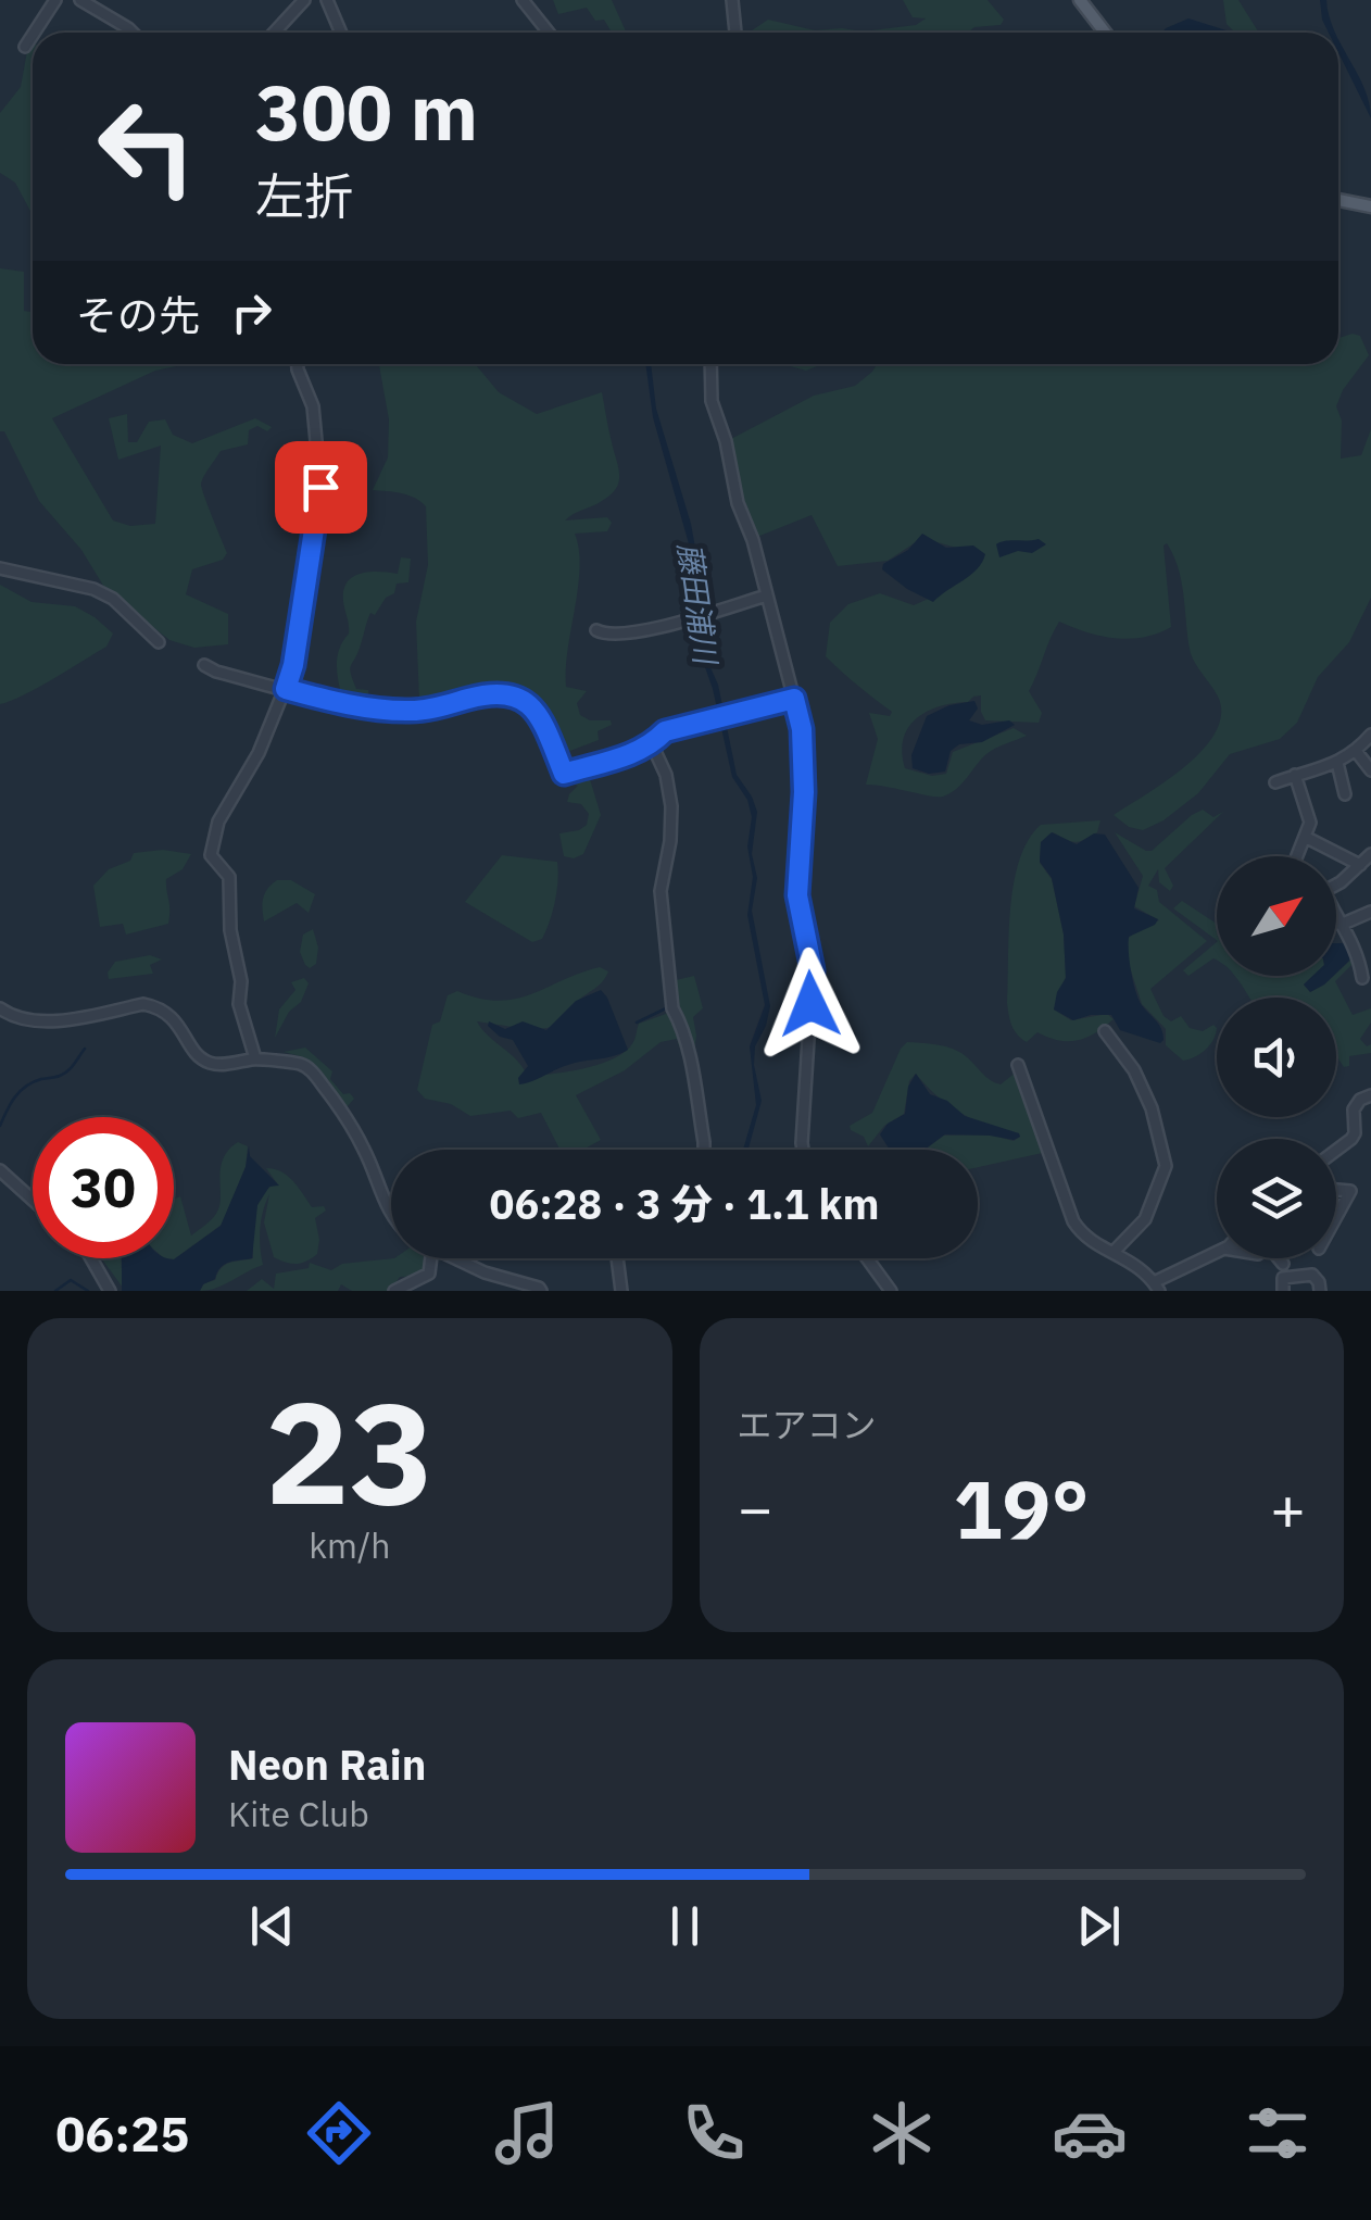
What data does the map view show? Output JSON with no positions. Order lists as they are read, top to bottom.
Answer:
{
  "water": ["藤田浦川"],
  "north": "top right",
  "page": {
    "turn": ["300 m", "左折"],
    "then": "その先",
    "limit": "30",
    "trip": "06:28 · 3 分 · 1.1 km",
    "tile": [
      ["23", "km/h"],
      "エアコン"
    ],
    "heat": ["−", "19°", "+"],
    "song": ["Neon Rain", "Kite Club"],
    "tabs": "06:25"
  }
}
